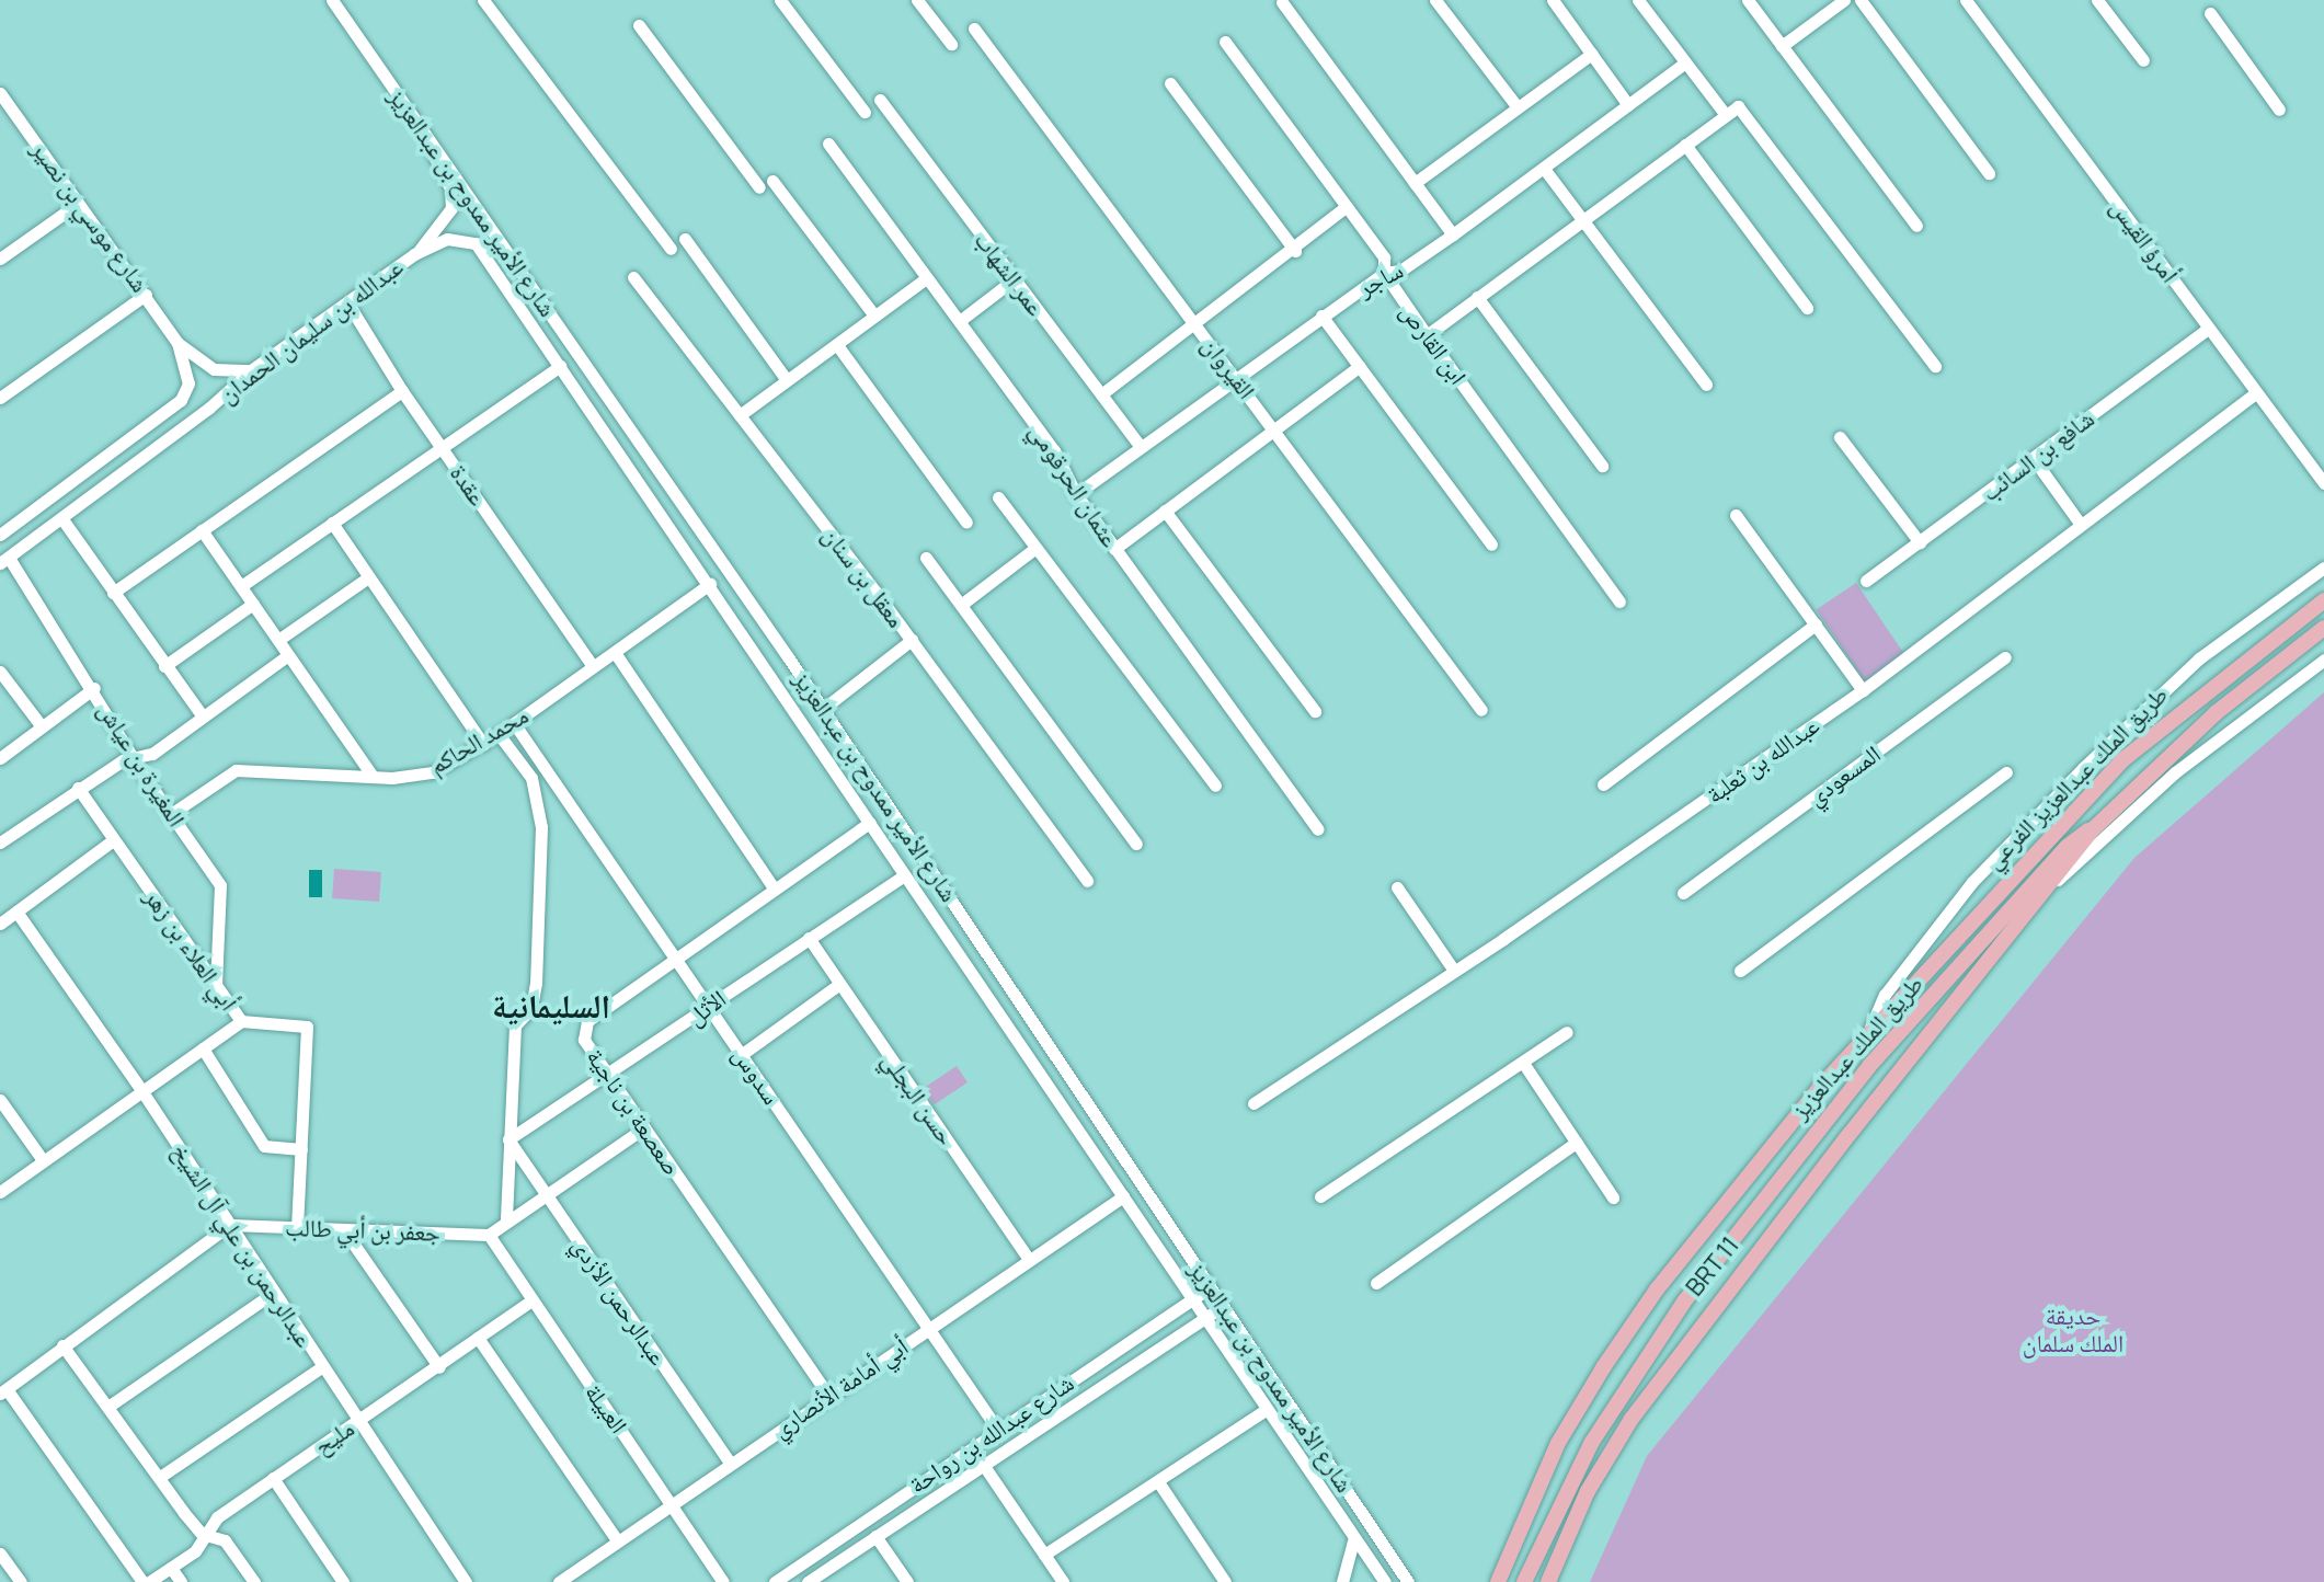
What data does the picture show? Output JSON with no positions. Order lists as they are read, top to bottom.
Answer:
{
  "streets": {
    "main road": ["طريق الملك عبدالعزيز", "BRT 11"],
    "street": [
      "شارع الأمير ممدوح بن عبدالعزيز",
      "شارع موسي بن نصير",
      "أمرؤ القيس",
      "عمر الشهاب",
      "ساجر",
      "عبدالله بن سليمان الحمدان",
      "ابن القارص",
      "القيروان",
      "شافع بن السائب",
      "عقدة",
      "عثمان الحرقومي",
      "معقل بن سنان",
      "محمد الحاكم",
      "عبدالله بن ثعلبة",
      "المغيرة بن عياش",
      "المسعودي",
      "طريق الملك عبدالعزيز الفرعي",
      "أبي العلاء بن زهر",
      "الأثل",
      "سدوس",
      "حسن البجلي",
      "صعصعة بن ناجية",
      "جعفر بن أبي طالب",
      "عبدالرحمن بن علي آل الشيخ",
      "عبدالرحمن الأزدي",
      "أبي أمامة الأنصاري",
      "العبيلة",
      "شارع عبدالله بن رواحة",
      "مليح"
    ]
  },
  "crossings": [
    ["شارع الأمير ممدوح بن عبدالعزيز", "عبدالله بن سليمان الحمدان"],
    ["شارع الأمير ممدوح بن عبدالعزيز", "محمد الحاكم"],
    ["شارع الأمير ممدوح بن عبدالعزيز", "الأثل"],
    ["شارع الأمير ممدوح بن عبدالعزيز", "صعصعة بن ناجية"],
    ["شارع الأمير ممدوح بن عبدالعزيز", "أبي أمامة الأنصاري"],
    ["شارع الأمير ممدوح بن عبدالعزيز", "شارع عبدالله بن رواحة"],
    ["شارع موسي بن نصير", "عبدالله بن سليمان الحمدان"],
    ["أمرؤ القيس", "شافع بن السائب"],
    ["أمرؤ القيس", "عبدالله بن ثعلبة"],
    ["عمر الشهاب", "ساجر"],
    ["ساجر", "ابن القارص"],
    ["ساجر", "القيروان"],
    ["ساجر", "عثمان الحرقومي"],
    ["عبدالله بن سليمان الحمدان", "عقدة"],
    ["عبدالله بن سليمان الحمدان", "المغيرة بن عياش"],
    ["عقدة", "محمد الحاكم"],
    ["محمد الحاكم", "المغيرة بن عياش"],
    ["محمد الحاكم", "سدوس"],
    ["المغيرة بن عياش", "أبي العلاء بن زهر"],
    ["طريق الملك عبدالعزيز الفرعي", "طريق الملك عبدالعزيز"],
    ["أبي العلاء بن زهر", "جعفر بن أبي طالب"],
    ["الأثل", "سدوس"],
    ["الأثل", "حسن البجلي"],
    ["الأثل", "صعصعة بن ناجية"],
    ["الأثل", "عبدالرحمن الأزدي"],
    ["طريق الملك عبدالعزيز", "BRT 11"],
    ["سدوس", "صعصعة بن ناجية"],
    ["سدوس", "أبي أمامة الأنصاري"],
    ["سدوس", "شارع عبدالله بن رواحة"],
    ["حسن البجلي", "أبي أمامة الأنصاري"],
    ["صعصعة بن ناجية", "أبي أمامة الأنصاري"],
    ["جعفر بن أبي طالب", "عبدالرحمن بن علي آل الشيخ"],
    ["جعفر بن أبي طالب", "العبيلة"],
    ["عبدالرحمن بن علي آل الشيخ", "مليح"],
    ["عبدالرحمن الأزدي", "أبي أمامة الأنصاري"],
    ["أبي أمامة الأنصاري", "العبيلة"],
    ["العبيلة", "مليح"]
  ],
  "districts": ["السليمانية"],
  "parks": ["حديقة الملك سلمان"]
}
